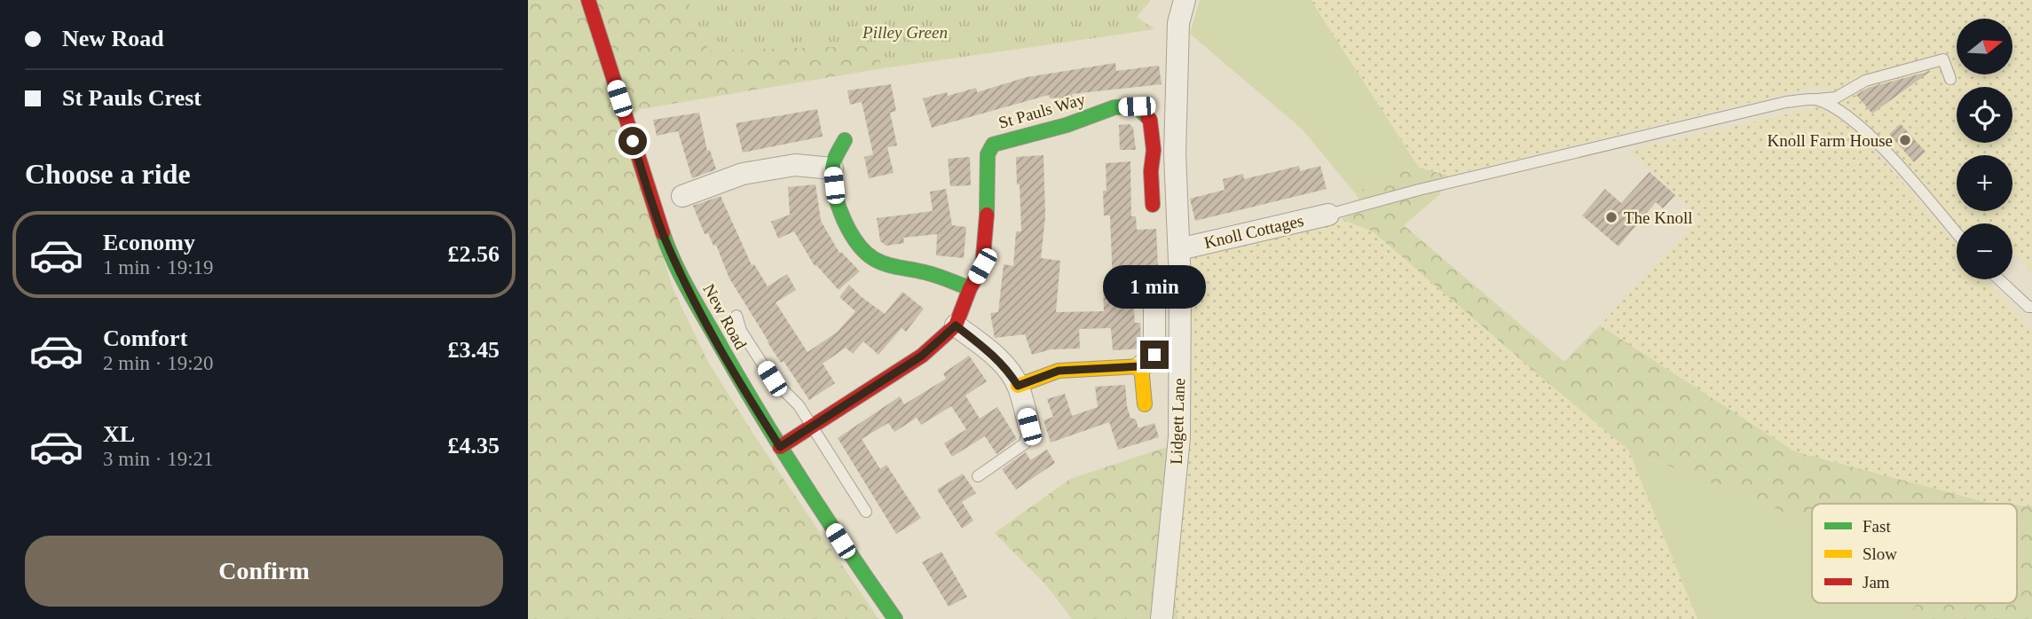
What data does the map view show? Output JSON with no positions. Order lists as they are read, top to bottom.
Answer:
{
  "streets": {
    "street": [
      "St Pauls Way",
      "Knoll Cottages",
      "New Road",
      "Lidgett Lane"
    ]
  },
  "crossings": [
    ["St Pauls Way", "New Road"],
    ["Knoll Cottages", "Lidgett Lane"]
  ],
  "parks": ["Pilley Green"],
  "places": ["Knoll Farm House", "The Knoll"],
  "legend": ["Fast", "Slow", "Jam"],
  "north": "right",
  "page": {
    "banner": ["New Road", "St Pauls Crest"],
    "map_buttons": ["+", "−"],
    "heading": "Choose a ride",
    "list": [
      {
        "name": "Economy",
        "note": "1 min · 19:19",
        "value": "£2.56"
      },
      {
        "name": "Comfort",
        "note": "2 min · 19:20",
        "value": "£3.45"
      },
      {
        "name": "XL",
        "note": "3 min · 19:21",
        "value": "£4.35"
      }
    ],
    "bubble": "1 min",
    "buttons": "Confirm"
  }
}
